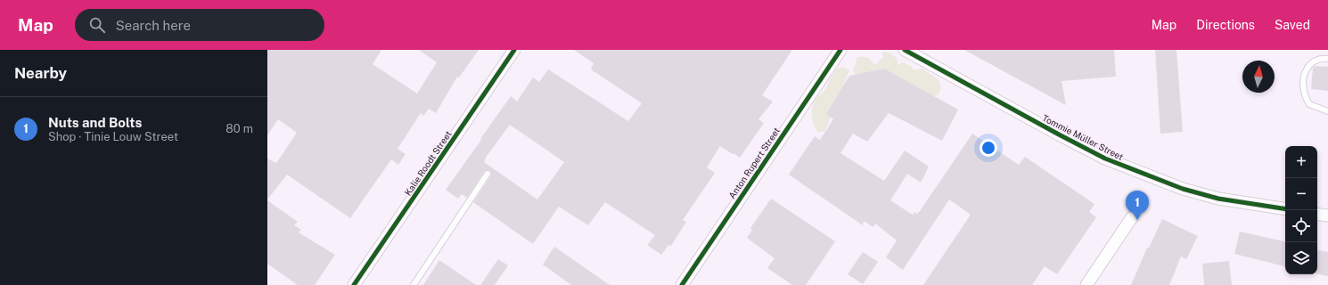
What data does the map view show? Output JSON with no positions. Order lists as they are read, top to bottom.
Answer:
{
  "streets": {
    "street": ["Tommie Müller Street", "Kalie Roodt Street", "Anton Rupert Street"]
  },
  "north": "top",
  "page": {
    "header": "Map",
    "search": "Search here",
    "nav": ["Map", "Directions", "Saved"],
    "heading": "Nearby",
    "list": [
      {
        "mark": "1",
        "name": "Nuts and Bolts",
        "note": "Shop · Tinie Louw Street",
        "value": "80 m"
      }
    ],
    "map_buttons": ["+", "−"],
    "pins": "1"
  }
}
